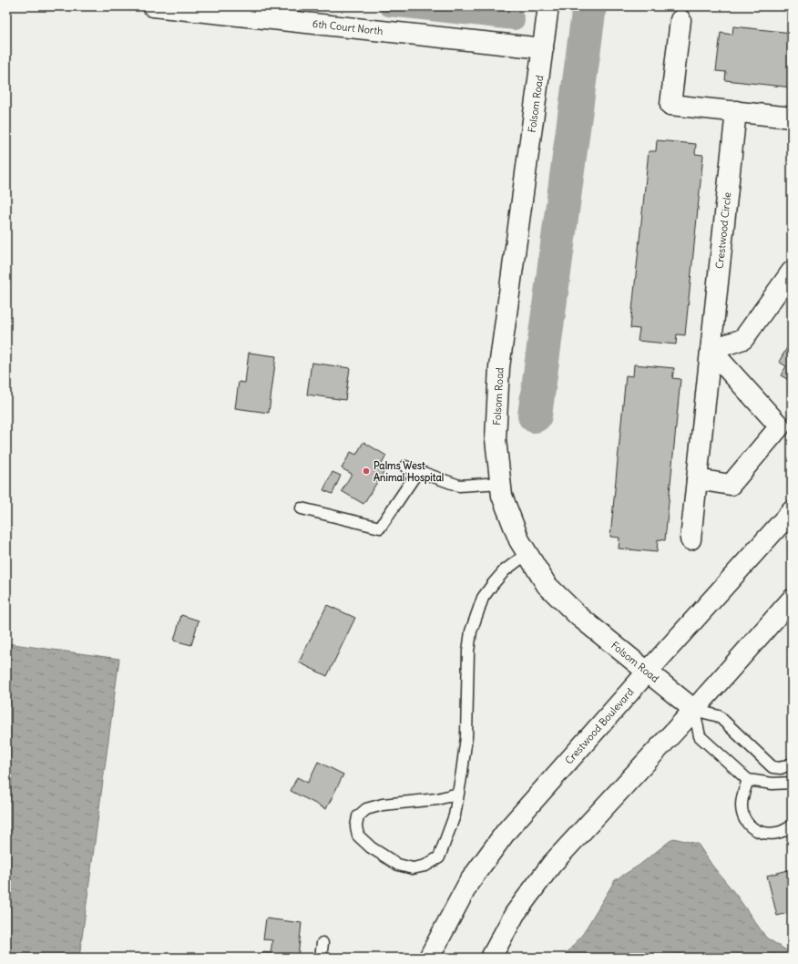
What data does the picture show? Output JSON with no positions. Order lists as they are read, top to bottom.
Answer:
{
  "streets": {
    "street": [
      "6th Court North",
      "Folsom Road",
      "Crestwood Circle",
      "Crestwood Boulevard"
    ]
  },
  "crossings": [
    ["6th Court North", "Folsom Road"],
    ["Folsom Road", "Crestwood Boulevard"]
  ],
  "places": ["Palms West Animal Hospital"]
}
